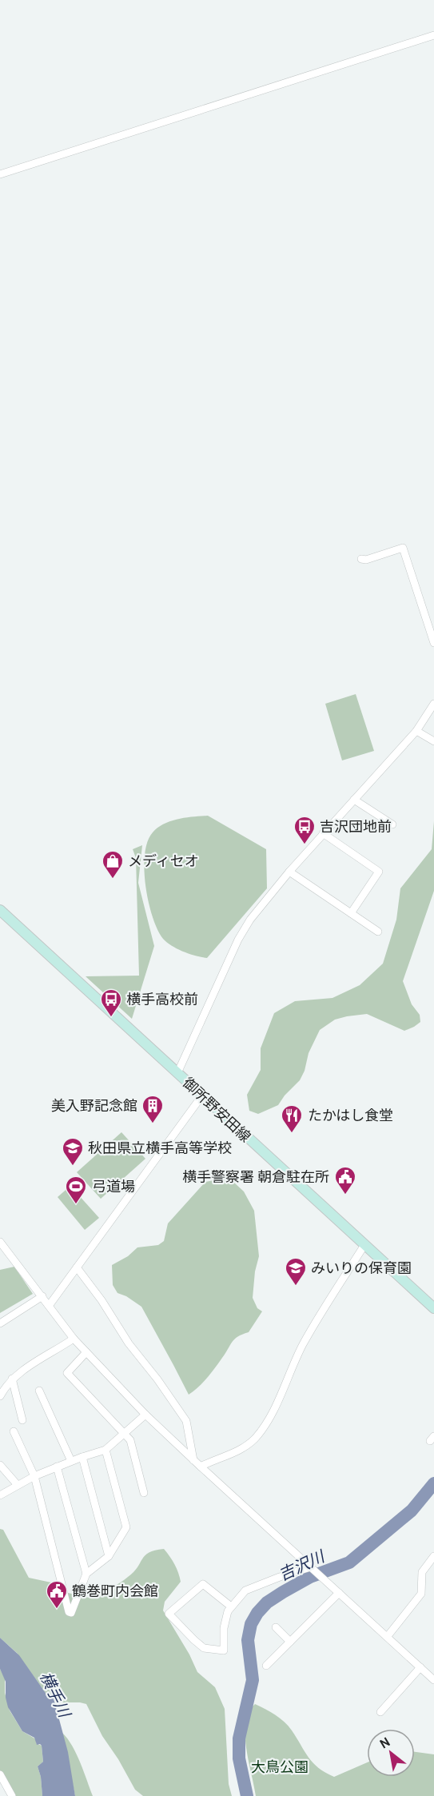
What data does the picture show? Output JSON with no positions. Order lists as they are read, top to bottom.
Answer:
{
  "streets": {
    "main road": ["御所野安田線"]
  },
  "water": ["吉沢川", "横手川"],
  "parks": ["大鳥公園"],
  "places": {
    "bus stop": ["吉沢団地前", "横手高校前"],
    "shop": ["メディセオ"],
    "building": ["美入野記念館"],
    "restaurant": ["たかはし食堂"],
    "school or university": ["秋田県立横手高等学校", "みいりの保育園"],
    "public building": ["横手警察署 朝倉駐在所", "鶴巻町内会館"],
    "sports": ["弓道場"]
  },
  "north": "top left"
}
